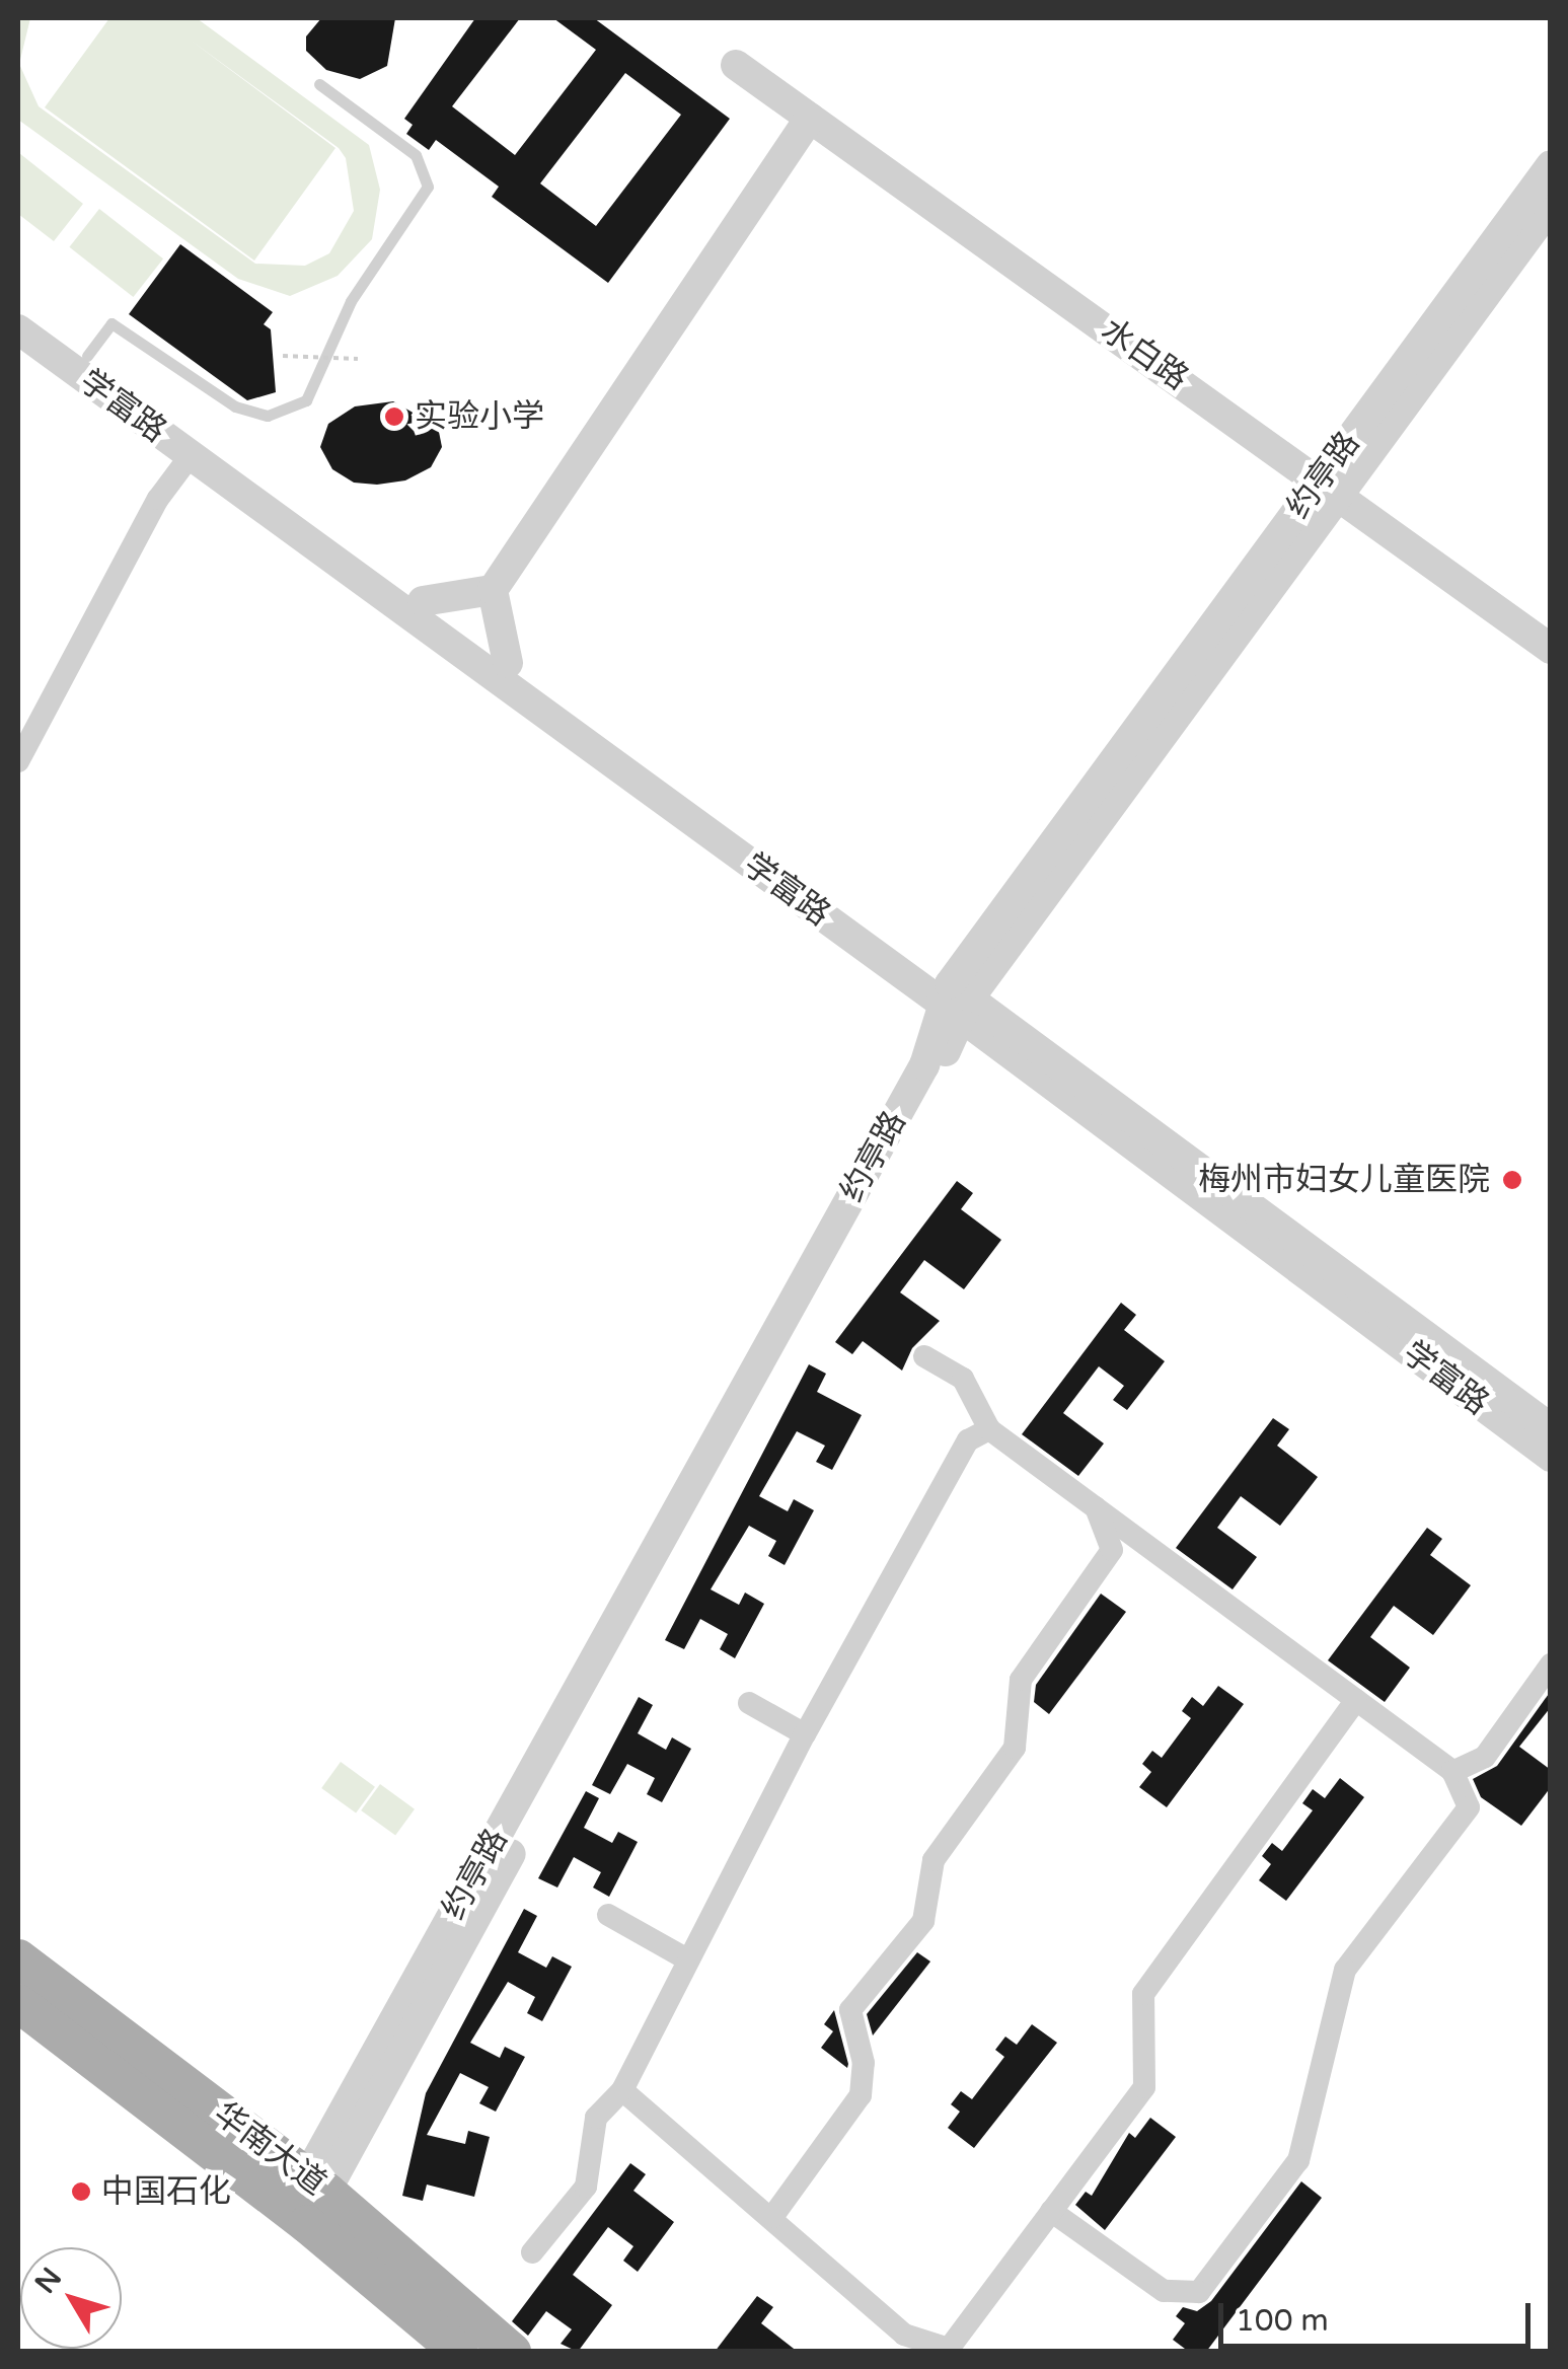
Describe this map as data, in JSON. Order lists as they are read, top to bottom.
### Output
{
  "streets": {
    "main road": ["华南大道"],
    "street": ["水白路", "学富路", "约亭路"]
  },
  "crossings": [
    ["水白路", "约亭路"],
    ["学富路", "约亭路"],
    ["约亭路", "华南大道"]
  ],
  "places": ["实验小学", "梅州市妇女儿童医院", "中国石化"],
  "scale_bar": "100 m",
  "north": "top left"
}
